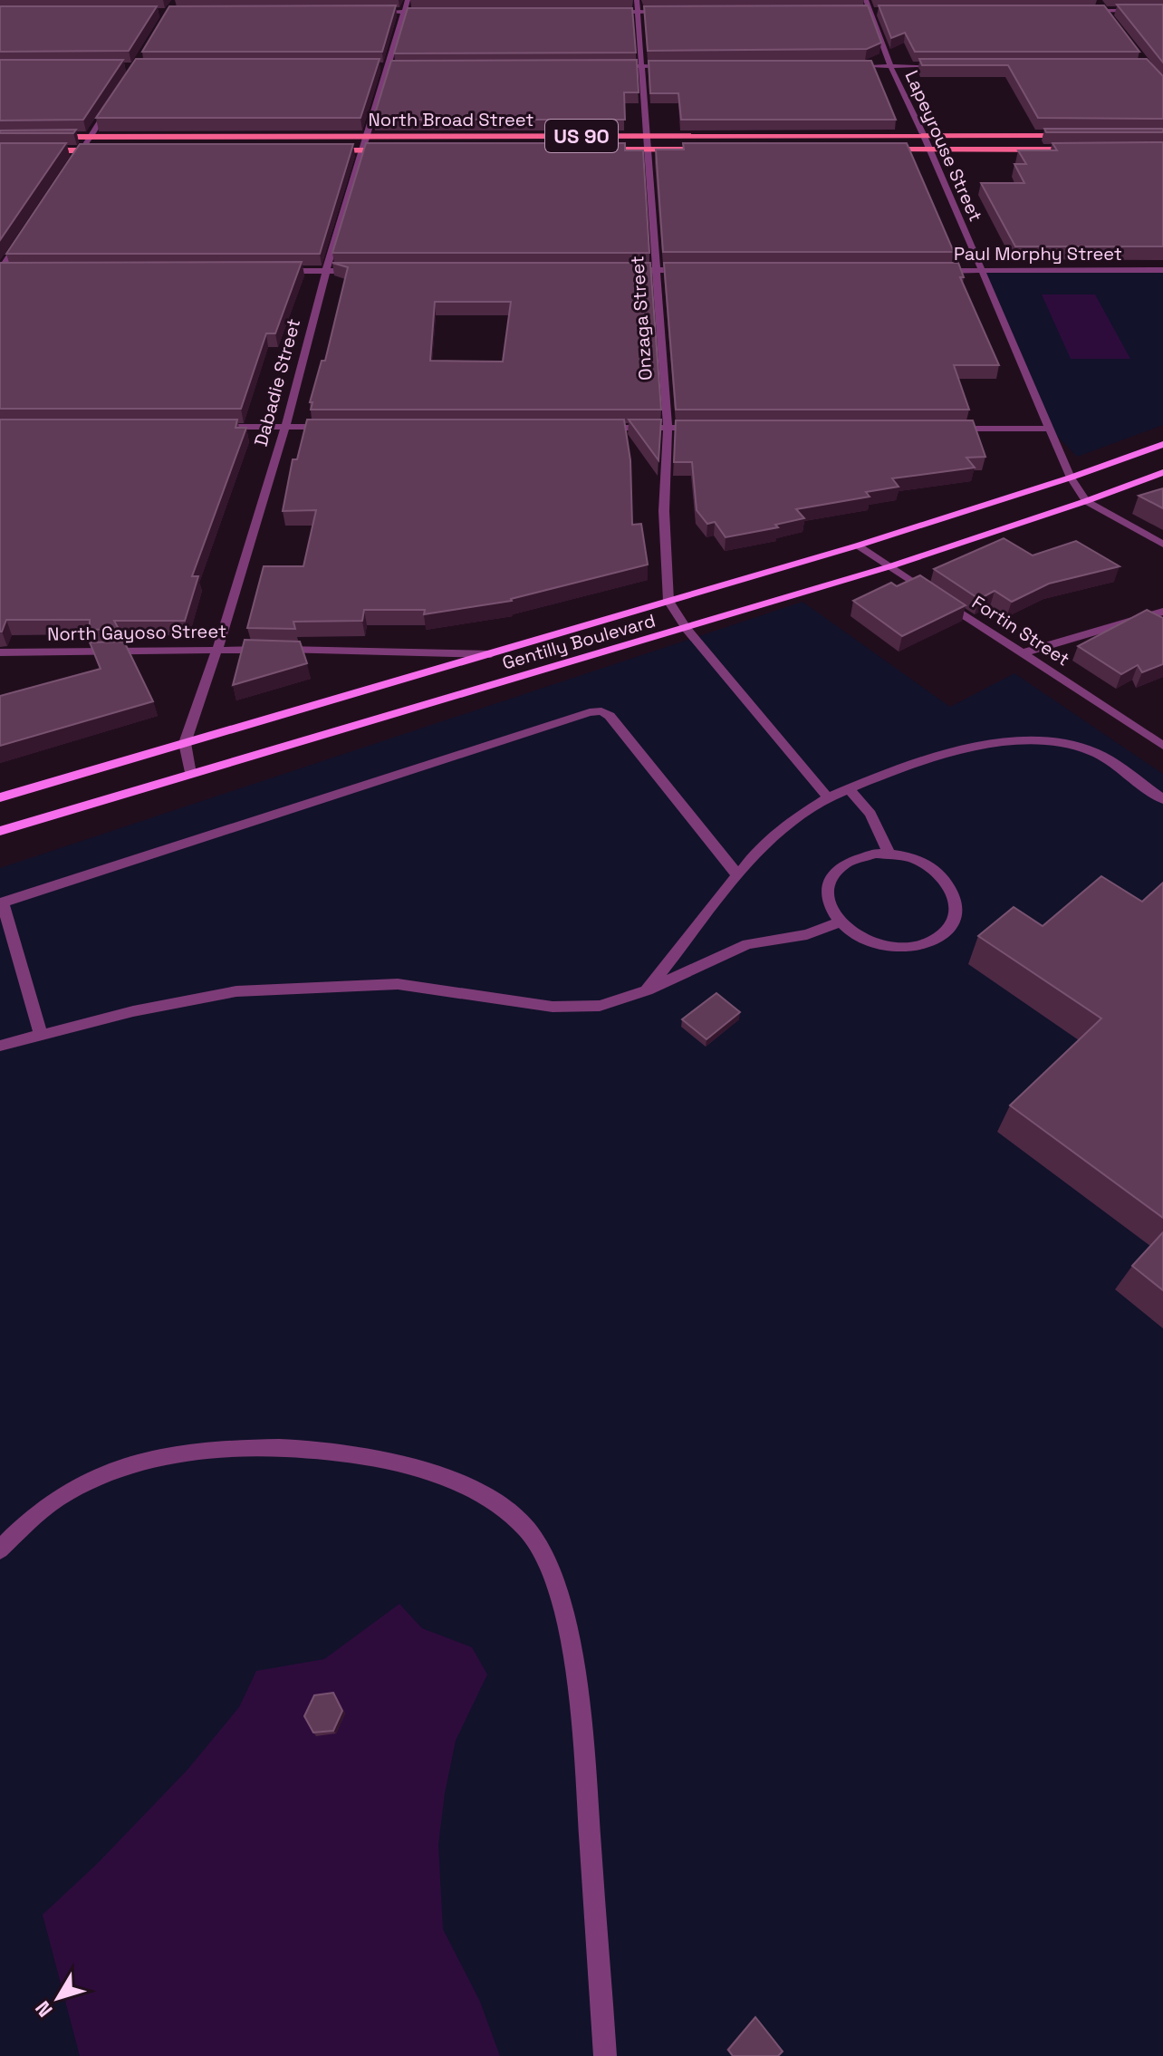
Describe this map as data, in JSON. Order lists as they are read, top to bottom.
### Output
{
  "streets": {
    "main road": ["North Broad Street", "US 90", "Gentilly Boulevard"],
    "street": [
      "Lapeyrouse Street",
      "Paul Morphy Street",
      "Onzaga Street",
      "Dabadie Street",
      "Fortin Street",
      "North Gayoso Street"
    ]
  },
  "crossings": [
    ["North Broad Street", "Lapeyrouse Street"],
    ["North Broad Street", "Onzaga Street"],
    ["North Broad Street", "Dabadie Street"],
    ["US 90", "Onzaga Street"],
    ["Lapeyrouse Street", "Paul Morphy Street"],
    ["Lapeyrouse Street", "Gentilly Boulevard"],
    ["Onzaga Street", "Gentilly Boulevard"],
    ["Dabadie Street", "North Gayoso Street"],
    ["Dabadie Street", "Gentilly Boulevard"],
    ["Fortin Street", "Gentilly Boulevard"],
    ["North Gayoso Street", "Gentilly Boulevard"]
  ],
  "north": "bottom left"
}
